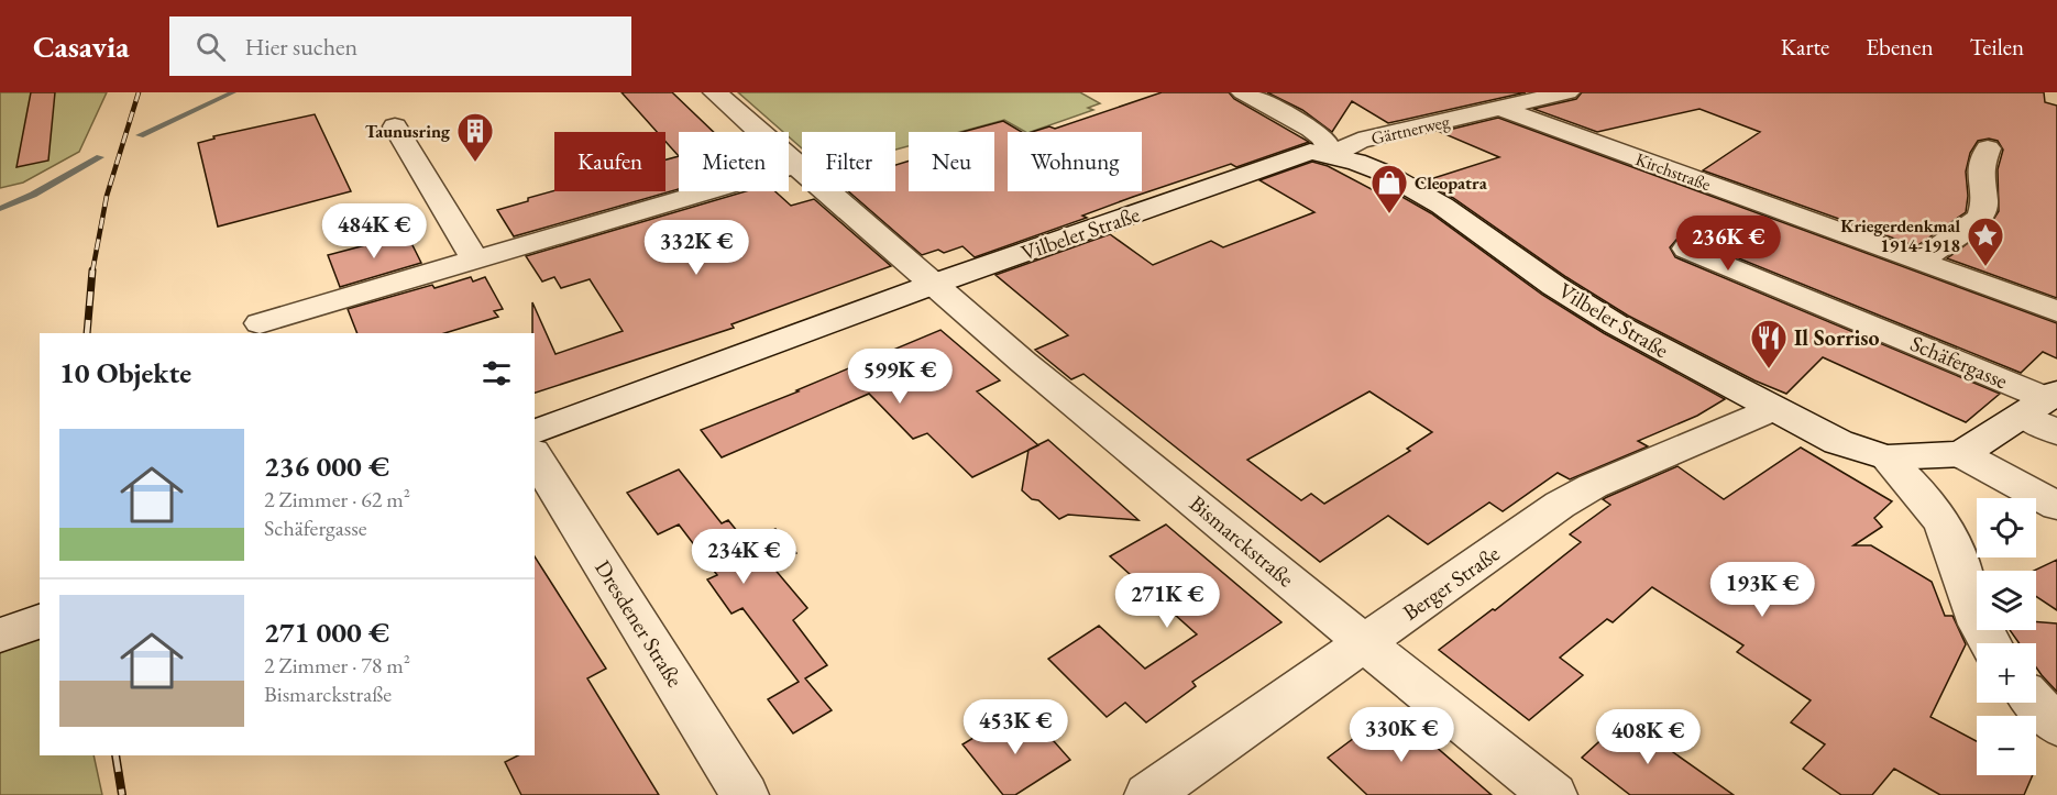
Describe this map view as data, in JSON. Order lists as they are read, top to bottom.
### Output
{
  "streets": {
    "street": [
      "Gärtnerweg",
      "Kirchstraße",
      "Vilbeler Straße",
      "Schäfergasse",
      "Bismarckstraße",
      "Berger Straße",
      "Dresdener Straße"
    ]
  },
  "crossings": [
    ["Gärtnerweg", "Kirchstraße"],
    ["Gärtnerweg", "Vilbeler Straße"],
    ["Vilbeler Straße", "Bismarckstraße"],
    ["Vilbeler Straße", "Berger Straße"],
    ["Bismarckstraße", "Berger Straße"]
  ],
  "places": {
    "building": ["Taunusring"],
    "shop": ["Cleopatra"],
    "place": ["Kriegerdenkmal 1914-1918"],
    "restaurant": ["Il Sorriso"]
  },
  "page": {
    "header": "Casavia",
    "search": "Hier suchen",
    "nav": ["Karte", "Ebenen", "Teilen"],
    "chip": [
      "Kaufen",
      "Mieten",
      "Filter",
      "Neu",
      "Wohnung"
    ],
    "price": [
      "484K €",
      "236K €",
      "332K €",
      "599K €",
      "234K €",
      "193K €",
      "271K €",
      "453K €",
      "330K €",
      "408K €"
    ],
    "heading": "10 Objekte",
    "list": [
      {
        "name": "236 000 €",
        "note": "2 Zimmer · 62 m² · Schäfergasse"
      },
      {
        "name": "271 000 €",
        "note": "2 Zimmer · 78 m² · Bismarckstraße"
      }
    ],
    "map_buttons": ["+", "−"]
  }
}
